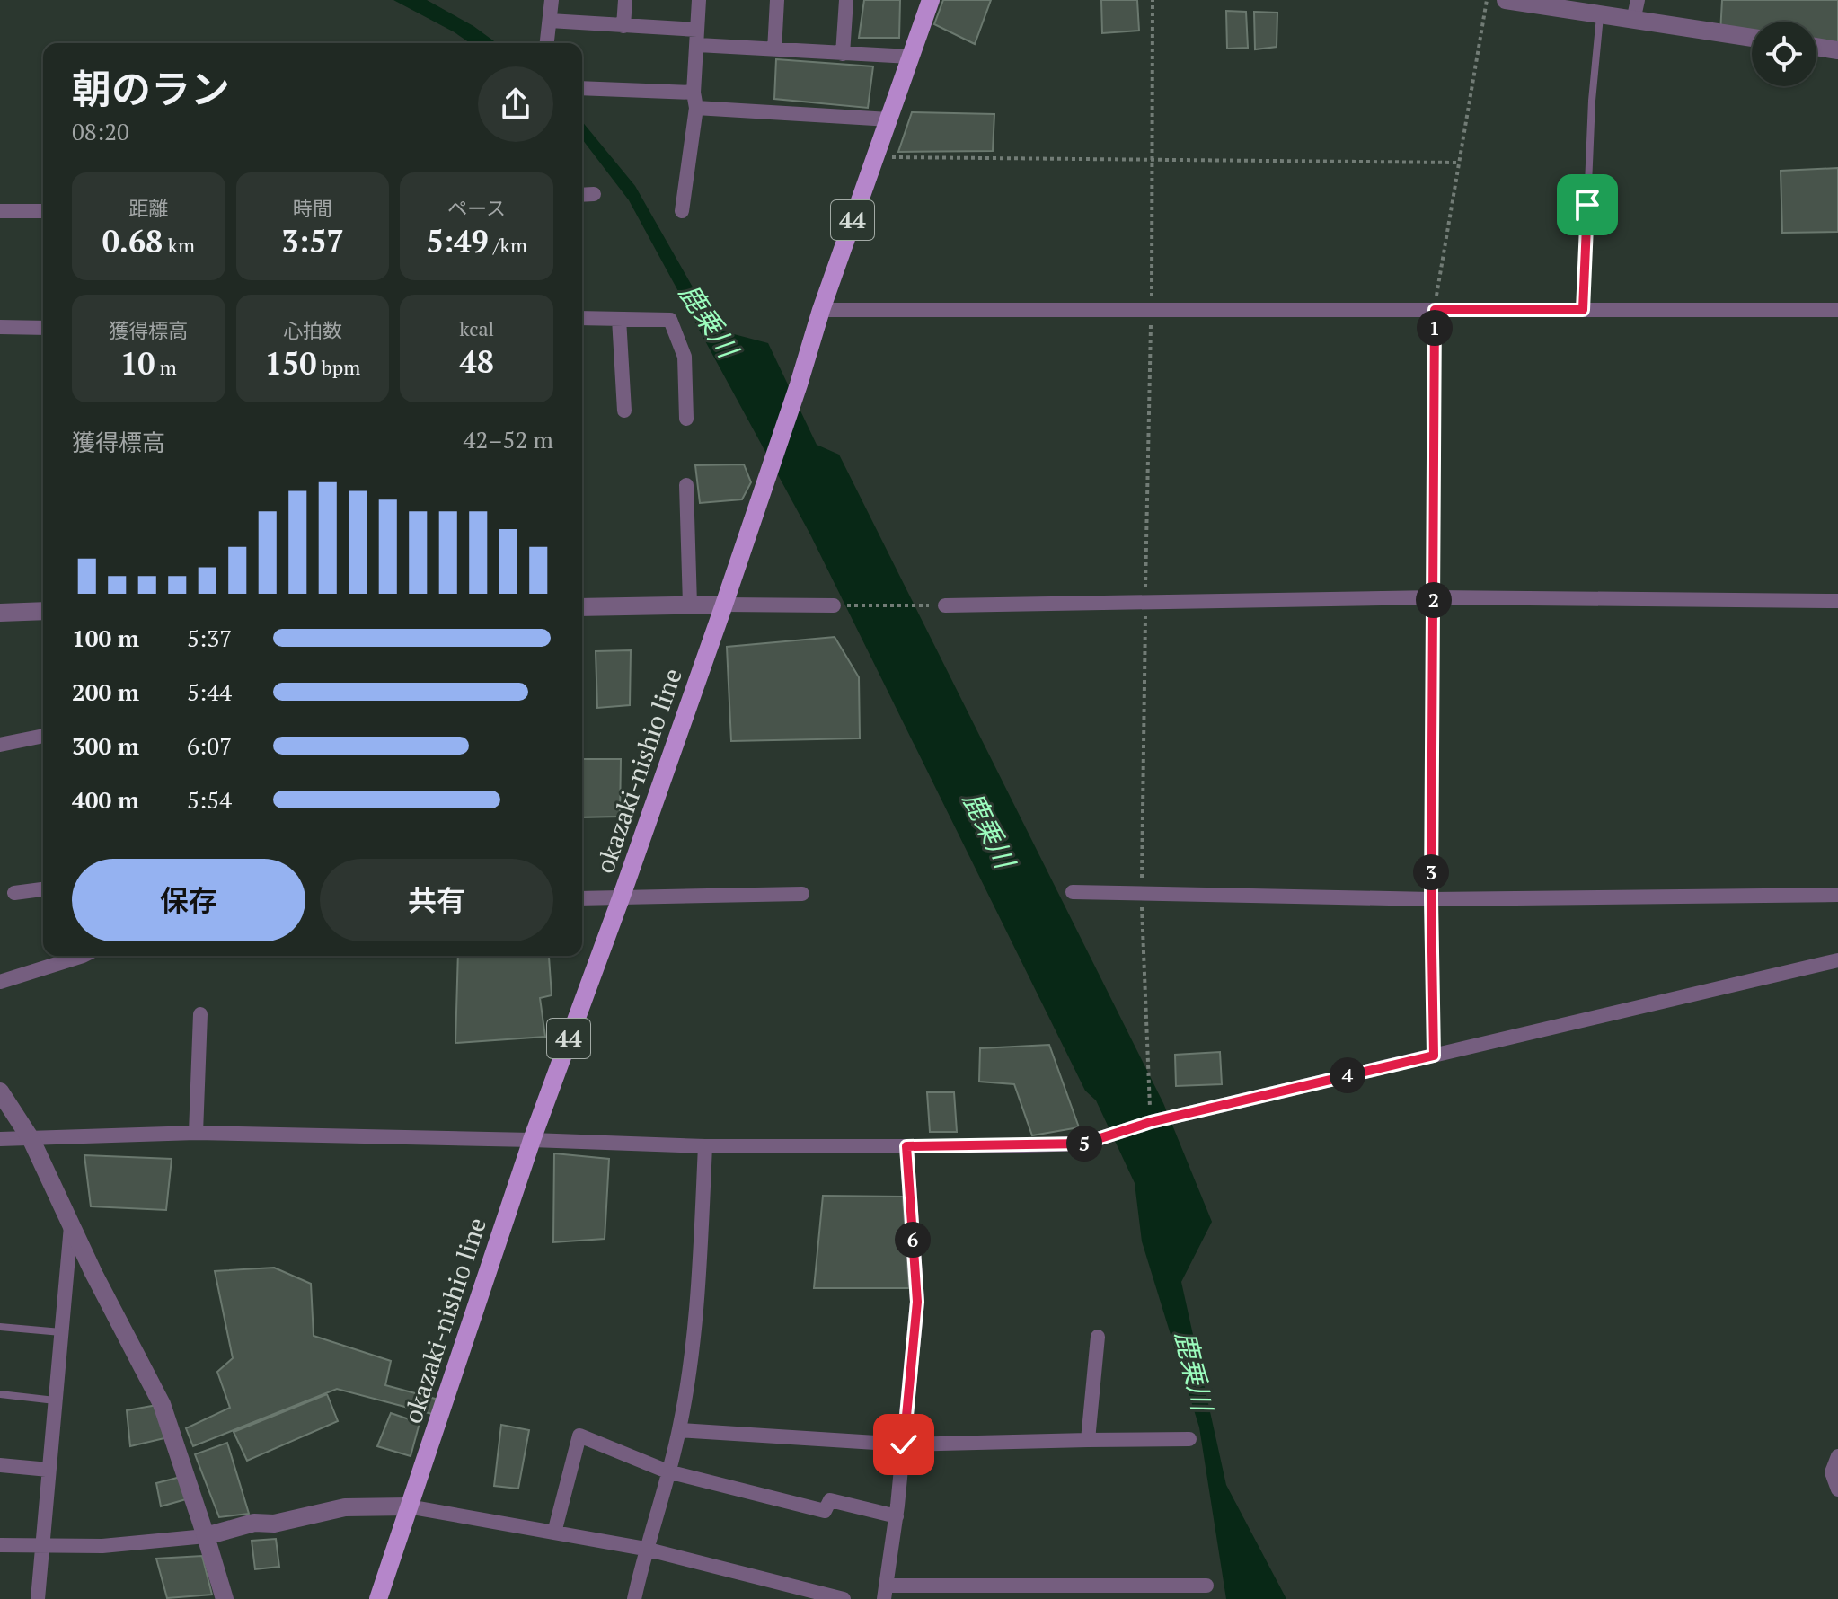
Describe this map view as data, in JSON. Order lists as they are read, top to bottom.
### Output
{
  "streets": {
    "main road": ["44", "okazaki-nishio line"]
  },
  "water": ["鹿乗川"],
  "page": {
    "heading": ["朝のラン", "08:20"],
    "stats": [
      ["距離", "0.68 km"],
      ["時間", "3:57"],
      ["ペース", "5:49 /km"],
      ["獲得標高", "10 m"],
      ["心拍数", "150 bpm"],
      ["kcal", "48"]
    ],
    "pins": [
      "1",
      "2",
      "3",
      "4",
      "5",
      "6"
    ],
    "chart": ["獲得標高", "42–52 m"],
    "list": [
      {
        "name": "100 m",
        "note": "5:37"
      },
      {
        "name": "200 m",
        "note": "5:44"
      },
      {
        "name": "300 m",
        "note": "6:07"
      },
      {
        "name": "400 m",
        "note": "5:54"
      }
    ],
    "buttons": ["保存", "共有"]
  }
}
